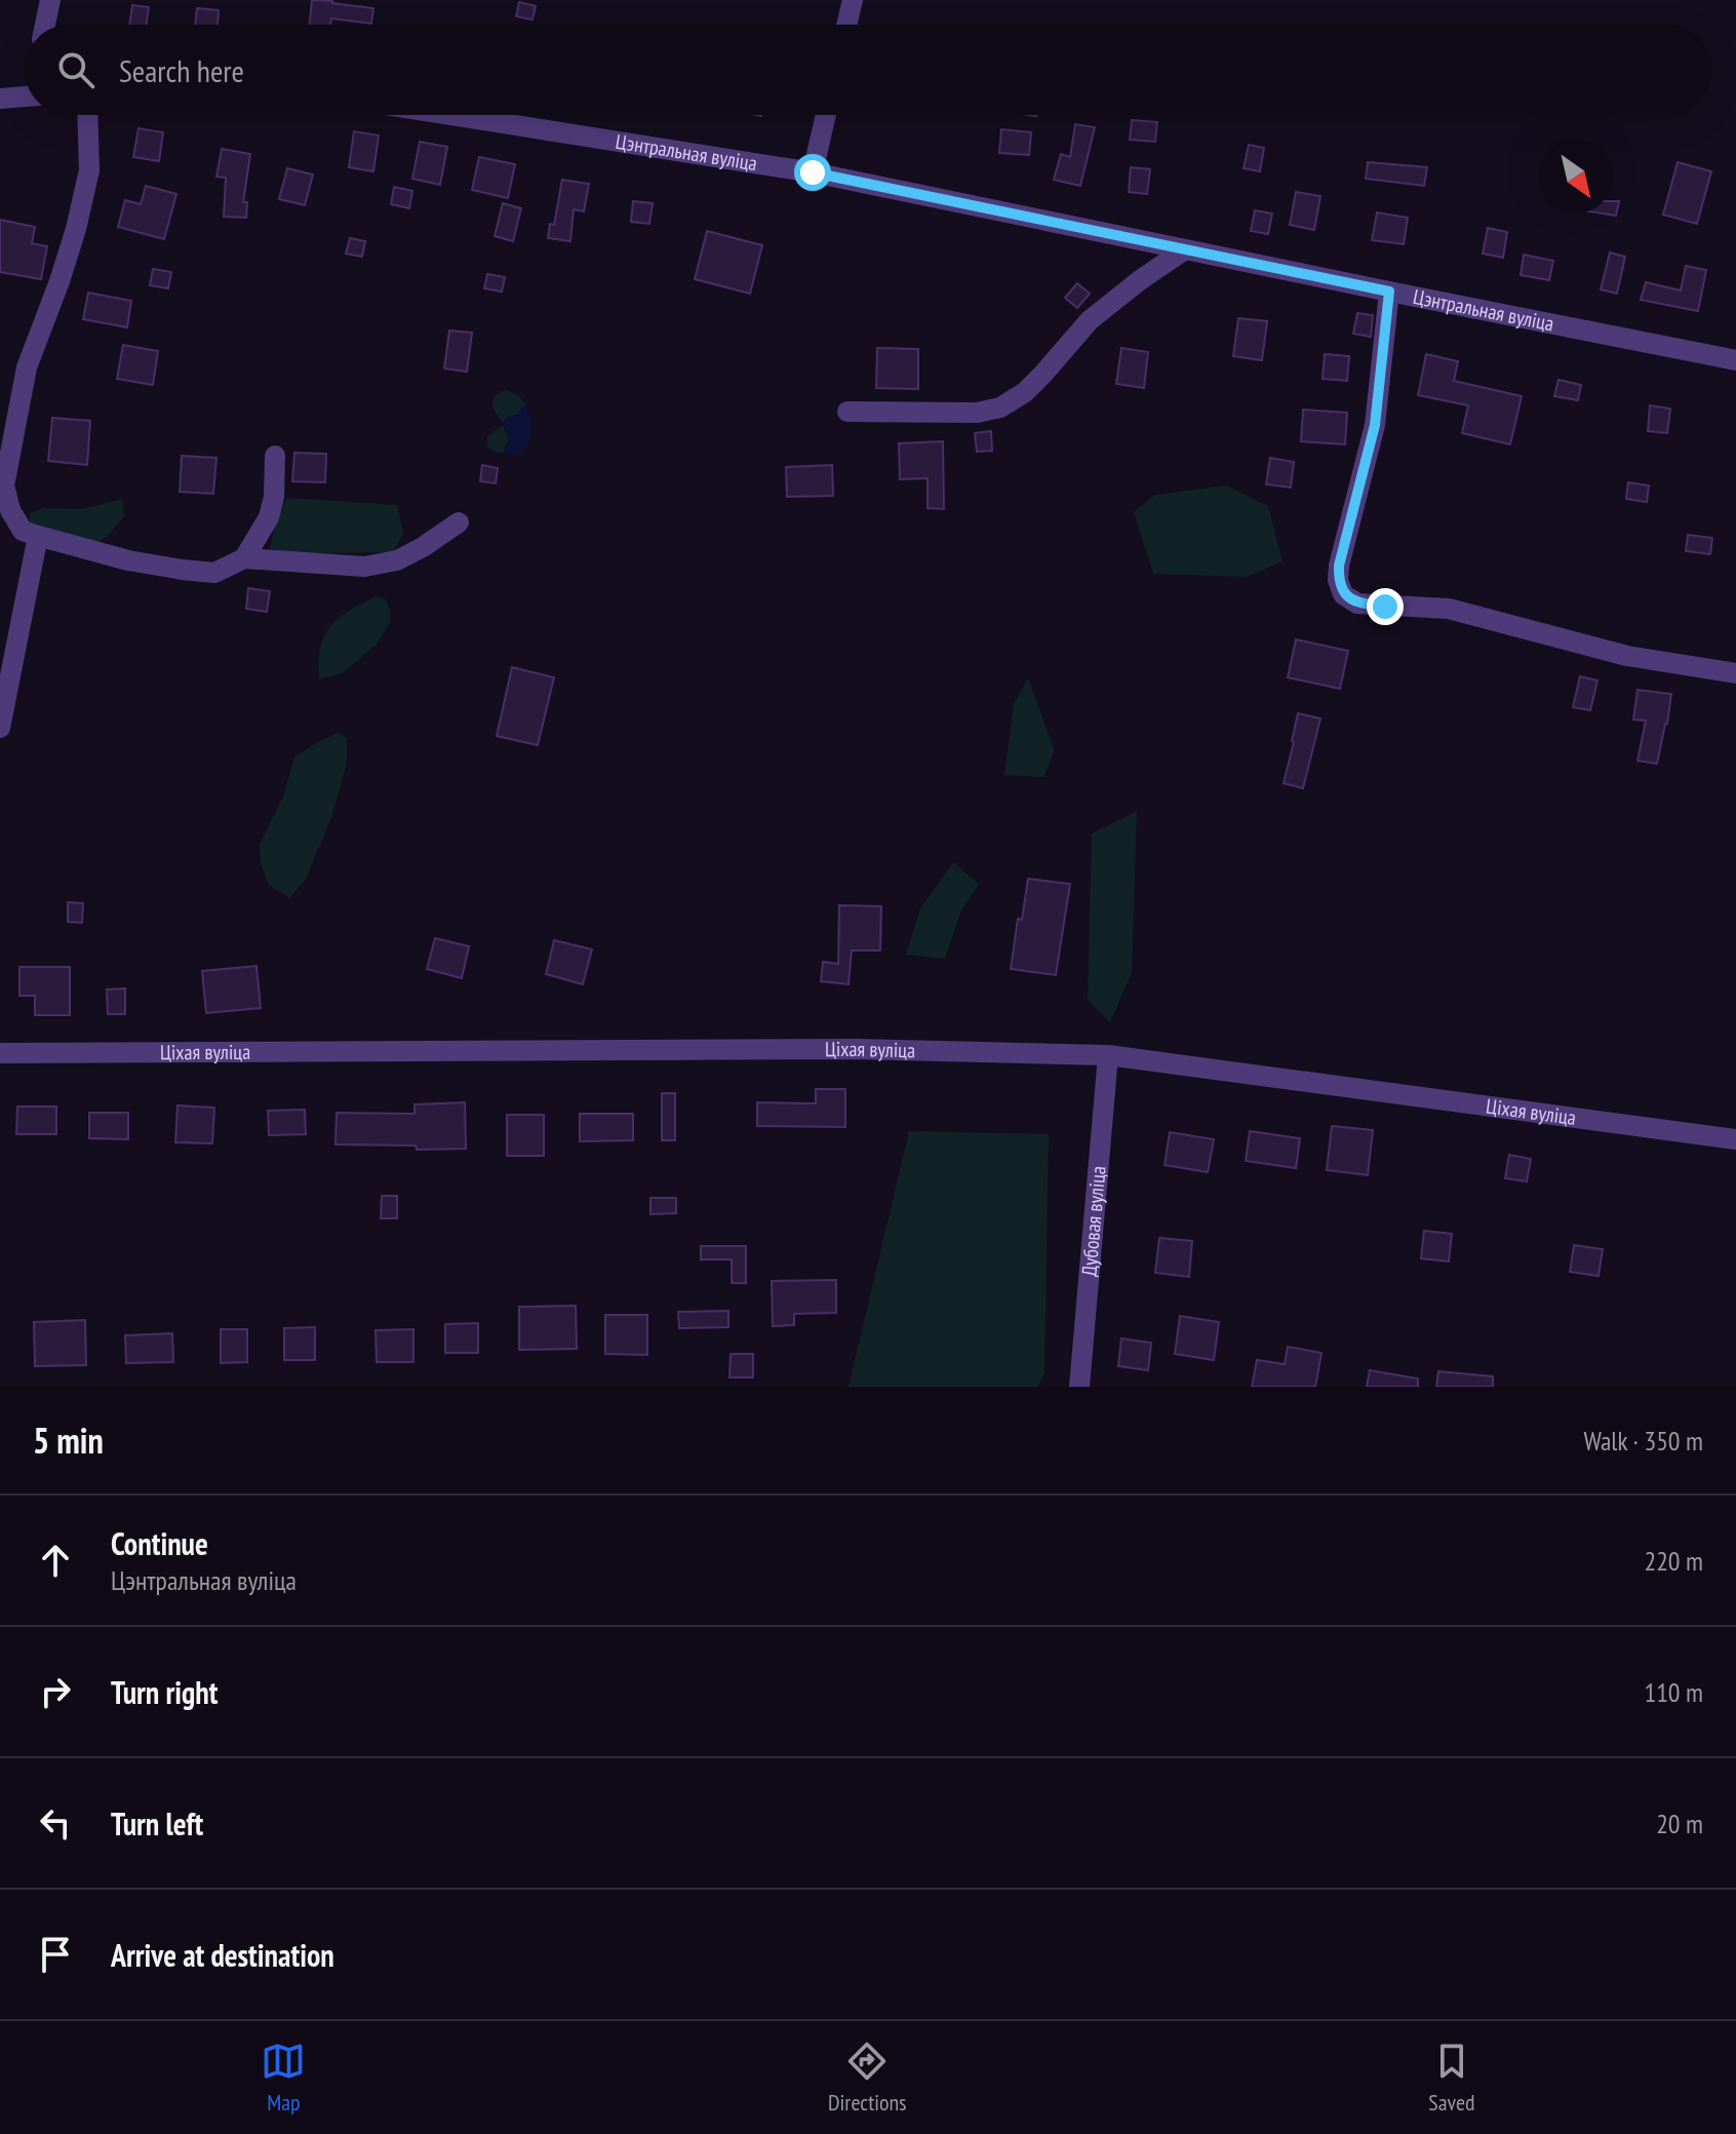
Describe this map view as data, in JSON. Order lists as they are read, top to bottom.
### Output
{
  "streets": {
    "street": ["Цэнтральная вуліца", "Ціхая вуліца", "Дубовая вуліца"]
  },
  "crossings": [
    ["Ціхая вуліца", "Дубовая вуліца"]
  ],
  "north": "bottom right",
  "page": {
    "search": "Search here",
    "heading": ["5 min", "Walk · 350 m"],
    "list": [
      ["Continue", "Цэнтральная вуліца", "220 m"],
      ["Turn right", "110 m"],
      ["Turn left", "20 m"],
      "Arrive at destination"
    ],
    "nav": ["Map", "Directions", "Saved"]
  }
}
